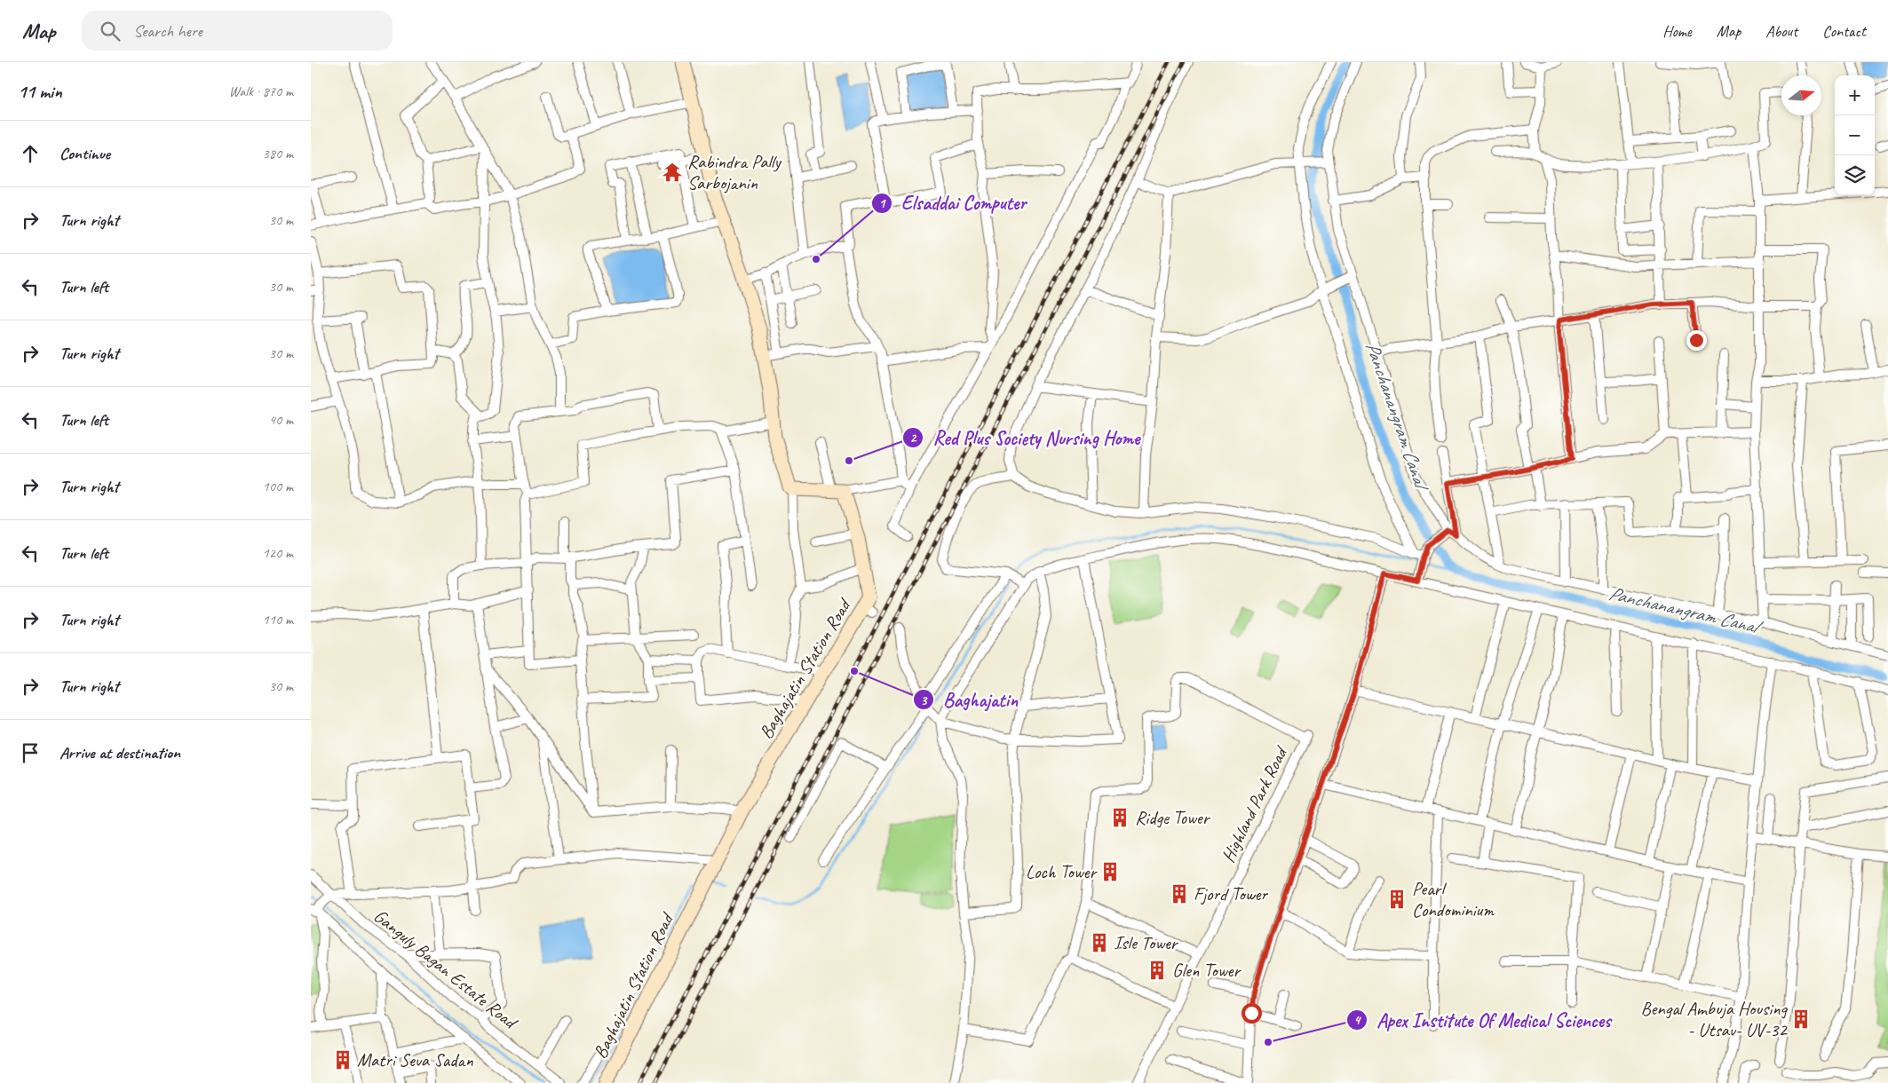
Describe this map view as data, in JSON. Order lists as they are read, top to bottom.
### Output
{
  "streets": {
    "street": ["Baghajatin Station Road", "Highland Park Road", "Ganguly Bagan Estate Road"]
  },
  "water": ["Panchanangram Canal"],
  "places": {
    "temple": ["Rabindra Pally Sarbojanin"],
    "other": [
      "Elsaddai Computer",
      "Red Plus Society Nursing Home",
      "Baghajatin",
      "Apex Institute Of Medical Sciences"
    ],
    "building": [
      "Ridge Tower",
      "Loch Tower",
      "Fjord Tower",
      "Pearl Condominium",
      "Isle Tower",
      "Glen Tower",
      "Bengal Ambuja Housing - Utsav- UV-32",
      "Matri Seva Sadan"
    ]
  },
  "north": "right",
  "page": {
    "header": "Map",
    "search": "Search here",
    "nav": [
      "Home",
      "Map",
      "About",
      "Contact"
    ],
    "heading": ["11 min", "Walk · 870 m"],
    "map_buttons": ["+", "−"],
    "list": [
      ["Continue", "380 m"],
      ["Turn right", "30 m"],
      ["Turn left", "30 m"],
      ["Turn right", "30 m"],
      ["Turn left", "40 m"],
      ["Turn right", "100 m"],
      ["Turn left", "120 m"],
      ["Turn right", "110 m"],
      ["Turn right", "30 m"],
      "Arrive at destination"
    ]
  }
}
